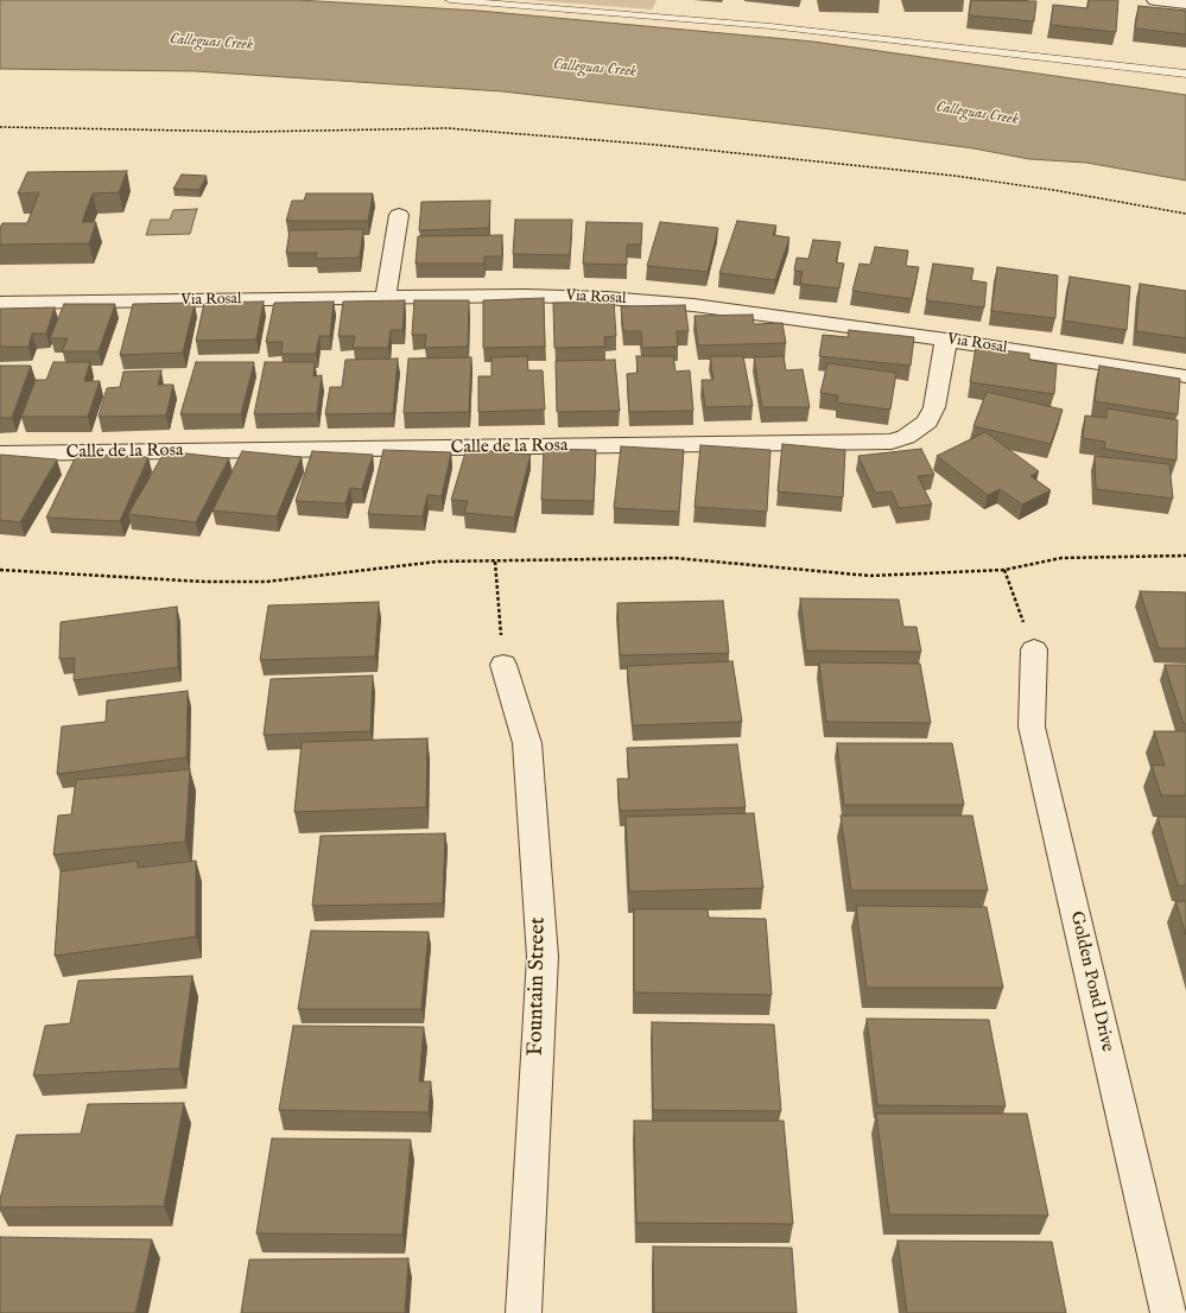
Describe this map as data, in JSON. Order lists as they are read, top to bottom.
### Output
{
  "streets": {
    "street": [
      "Via Rosal",
      "Calle de la Rosa",
      "Golden Pond Drive",
      "Fountain Street"
    ]
  },
  "crossings": [
    ["Via Rosal", "Calle de la Rosa"]
  ],
  "water": ["Calleguas Creek"]
}
